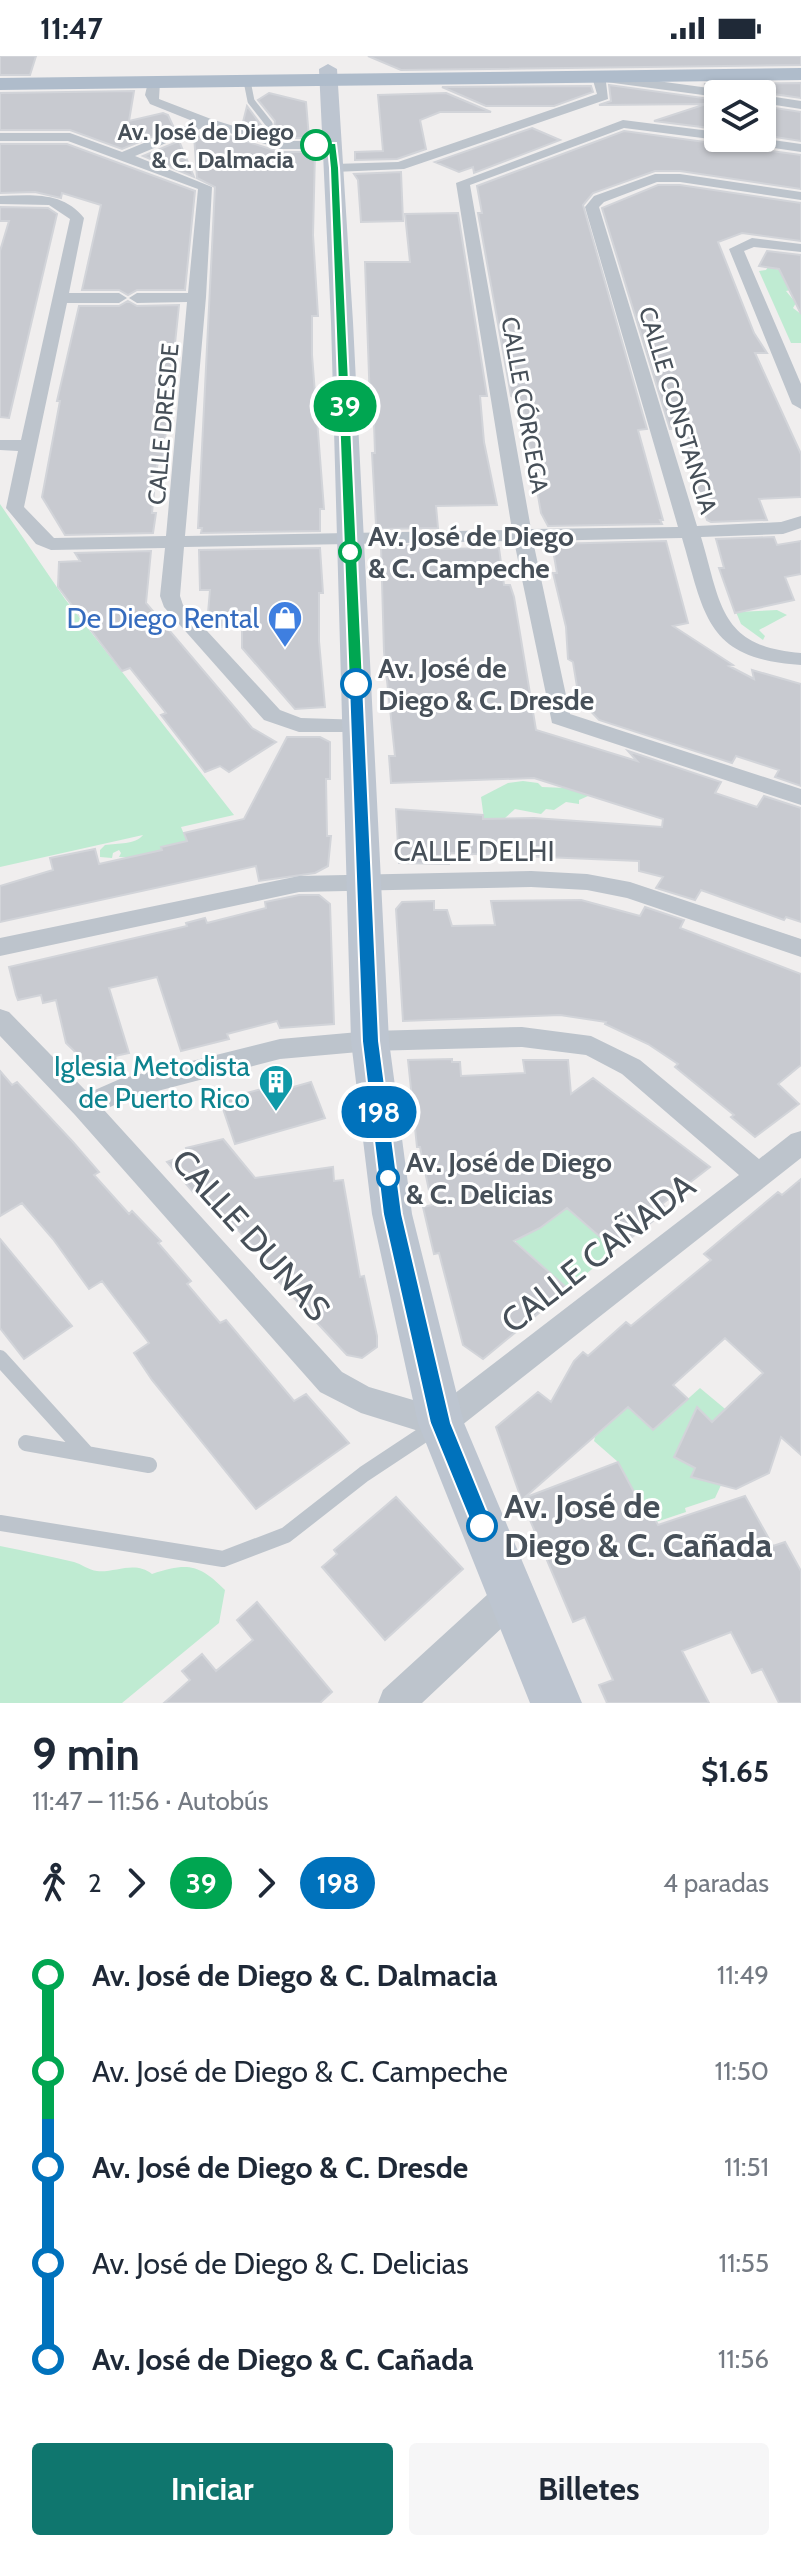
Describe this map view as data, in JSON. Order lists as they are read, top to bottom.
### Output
{
  "streets": {
    "street": [
      "CALLE CÓRCEGA",
      "CALLE CONSTANCIA",
      "CALLE DRESDE",
      "CALLE DELHI",
      "CALLE DUNAS",
      "CALLE CAÑADA"
    ]
  },
  "crossings": [
    ["CALLE DUNAS", "CALLE CAÑADA"]
  ],
  "places": {
    "other": [
      "Av. José de Diego & C. Dalmacia",
      "Av. José de Diego & C. Campeche",
      "Av. José de Diego & C. Dresde",
      "Av. José de Diego & C. Delicias",
      "Av. José de Diego & C. Cañada"
    ],
    "shop": ["De Diego Rental"],
    "building": ["Iglesia Metodista de Puerto Rico"]
  },
  "lines": ["bus line 39", "bus line 198"],
  "page": {
    "status": "11:47",
    "on_map": ["39", "198"],
    "heading": ["9 min", "11:47 – 11:56 · Autobús", "$1.65"],
    "legs": [
      "2",
      "39",
      "198",
      "4 paradas"
    ],
    "list": [
      {
        "name": "Av. José de Diego & C. Dalmacia",
        "value": "11:49"
      },
      {
        "name": "Av. José de Diego & C. Campeche",
        "value": "11:50"
      },
      {
        "name": "Av. José de Diego & C. Dresde",
        "value": "11:51"
      },
      {
        "name": "Av. José de Diego & C. Delicias",
        "value": "11:55"
      },
      {
        "name": "Av. José de Diego & C. Cañada",
        "value": "11:56"
      }
    ],
    "buttons": ["Iniciar", "Billetes"]
  }
}
